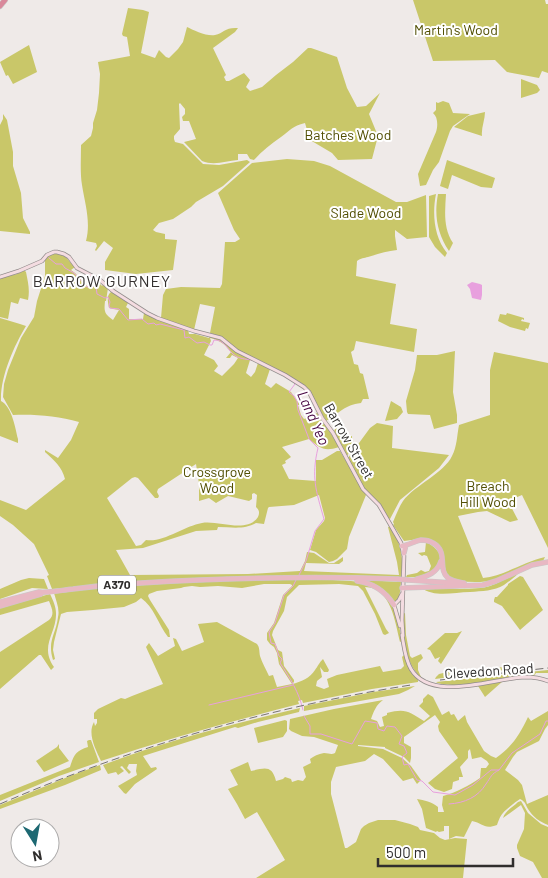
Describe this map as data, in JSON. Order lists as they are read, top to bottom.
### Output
{
  "streets": {
    "main road": ["Barrow Street", "A370", "Clevedon Road"]
  },
  "districts": ["BARROW GURNEY"],
  "water": ["Land Yeo"],
  "parks": [
    "Martin's Wood",
    "Batches Wood",
    "Slade Wood",
    "Crossgrove Wood",
    "Breach Hill Wood"
  ],
  "scale_bar": "500 m",
  "north": "bottom"
}
